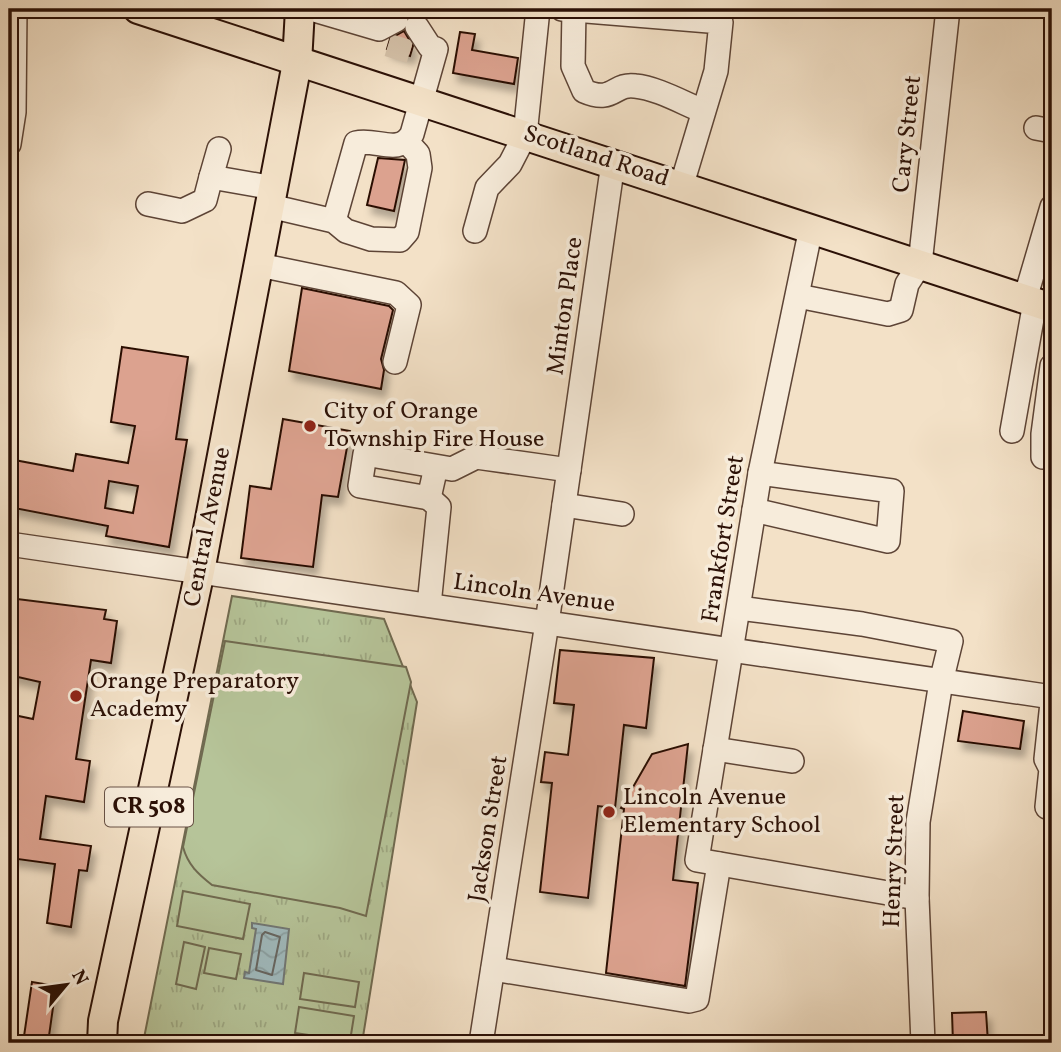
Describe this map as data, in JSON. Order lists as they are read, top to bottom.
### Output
{
  "streets": {
    "main road": ["Scotland Road", "Central Avenue", "CR 508"],
    "street": [
      "Cary Street",
      "Minton Place",
      "Frankfort Street",
      "Lincoln Avenue",
      "Jackson Street",
      "Henry Street"
    ]
  },
  "crossings": [
    ["Cary Street", "Scotland Road"],
    ["Cary Street", "Frankfort Street"],
    ["Scotland Road", "Minton Place"],
    ["Scotland Road", "Central Avenue"],
    ["Scotland Road", "Frankfort Street"],
    ["Minton Place", "Lincoln Avenue"],
    ["Minton Place", "Jackson Street"],
    ["Central Avenue", "Lincoln Avenue"],
    ["Frankfort Street", "Lincoln Avenue"],
    ["Frankfort Street", "Jackson Street"],
    ["Frankfort Street", "Henry Street"],
    ["Lincoln Avenue", "Jackson Street"],
    ["Lincoln Avenue", "Henry Street"]
  ],
  "places": ["City of Orange Township Fire House", "Orange Preparatory Academy", "Lincoln Avenue Elementary School"],
  "north": "top right"
}
